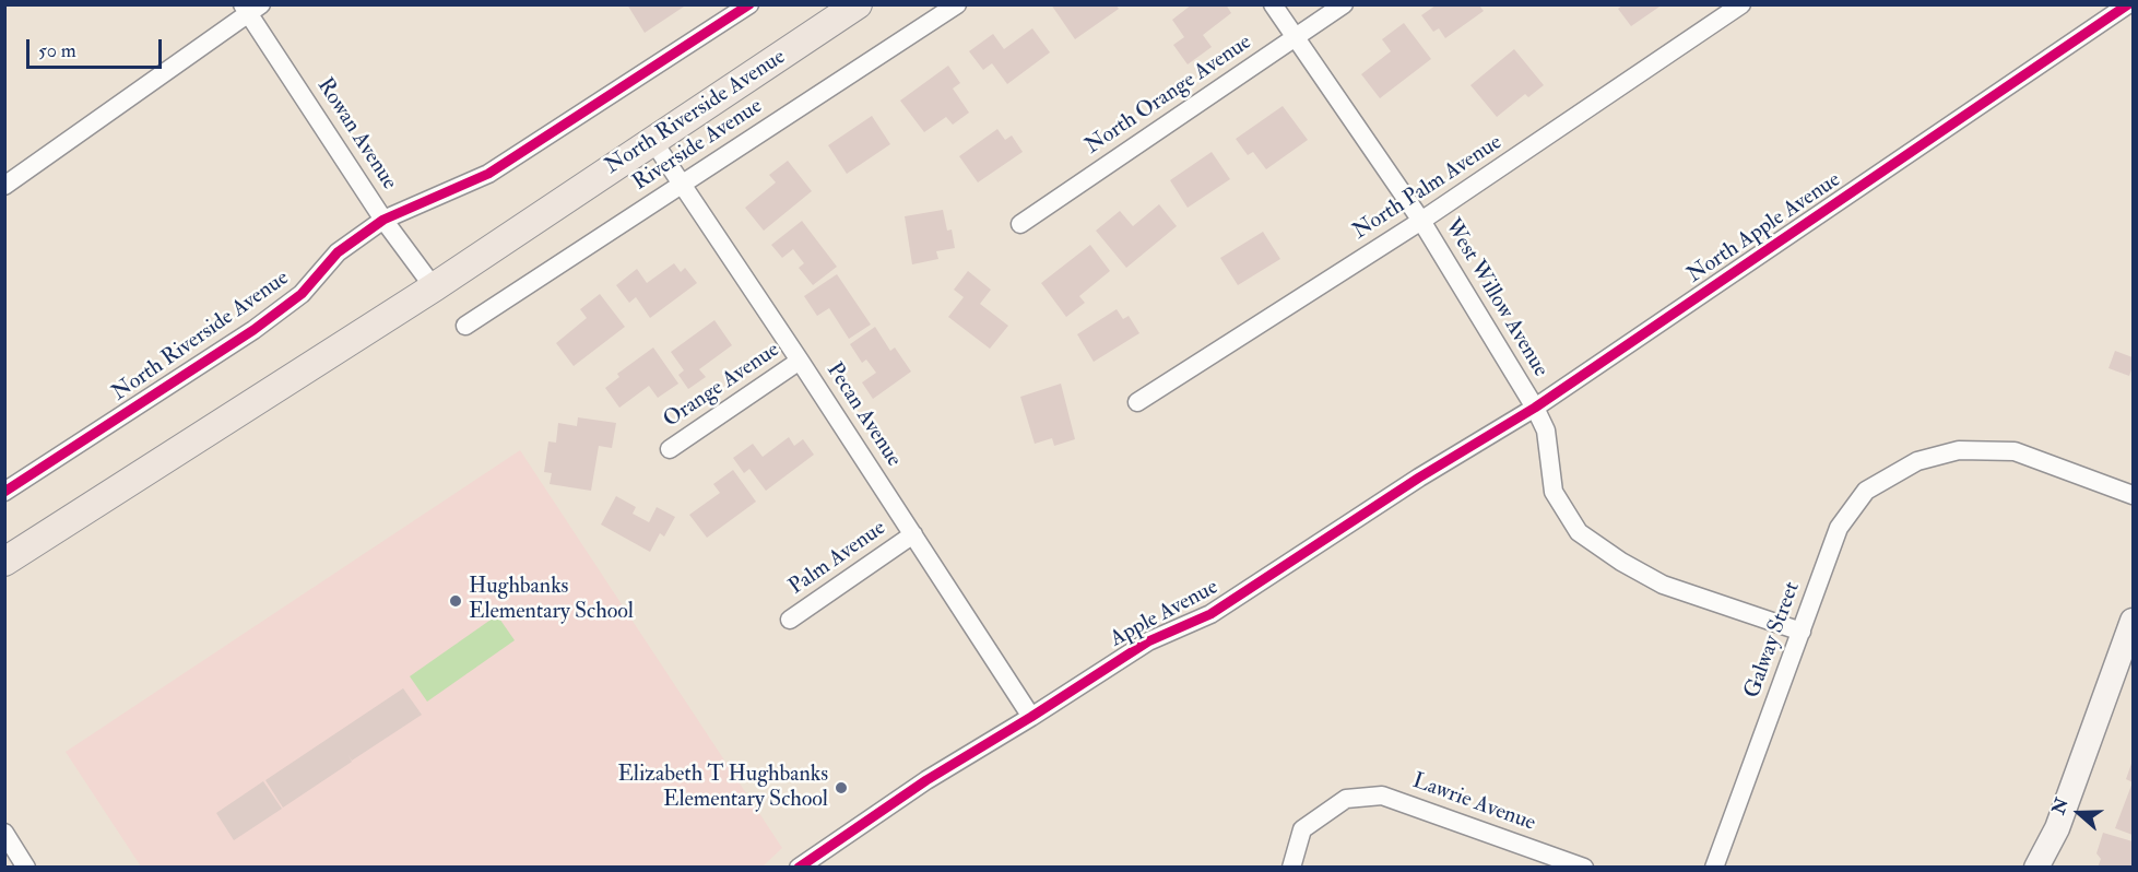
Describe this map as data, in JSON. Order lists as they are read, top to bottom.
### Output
{
  "streets": {
    "main road": ["North Riverside Avenue"],
    "street": [
      "North Orange Avenue",
      "Rowan Avenue",
      "Riverside Avenue",
      "North Palm Avenue",
      "North Apple Avenue",
      "West Willow Avenue",
      "Orange Avenue",
      "Pecan Avenue",
      "Palm Avenue",
      "Apple Avenue",
      "Galway Street",
      "Lawrie Avenue"
    ]
  },
  "crossings": [
    ["North Orange Avenue", "West Willow Avenue"],
    ["North Riverside Avenue", "Rowan Avenue"],
    ["North Riverside Avenue", "Pecan Avenue"],
    ["Riverside Avenue", "Pecan Avenue"],
    ["North Palm Avenue", "West Willow Avenue"],
    ["North Apple Avenue", "West Willow Avenue"],
    ["North Apple Avenue", "Apple Avenue"],
    ["West Willow Avenue", "Galway Street"],
    ["Orange Avenue", "Pecan Avenue"],
    ["Pecan Avenue", "Palm Avenue"],
    ["Pecan Avenue", "Apple Avenue"]
  ],
  "places": ["Hughbanks Elementary School", "Elizabeth T Hughbanks Elementary School"],
  "scale_bar": "50 m",
  "north": "left"
}
